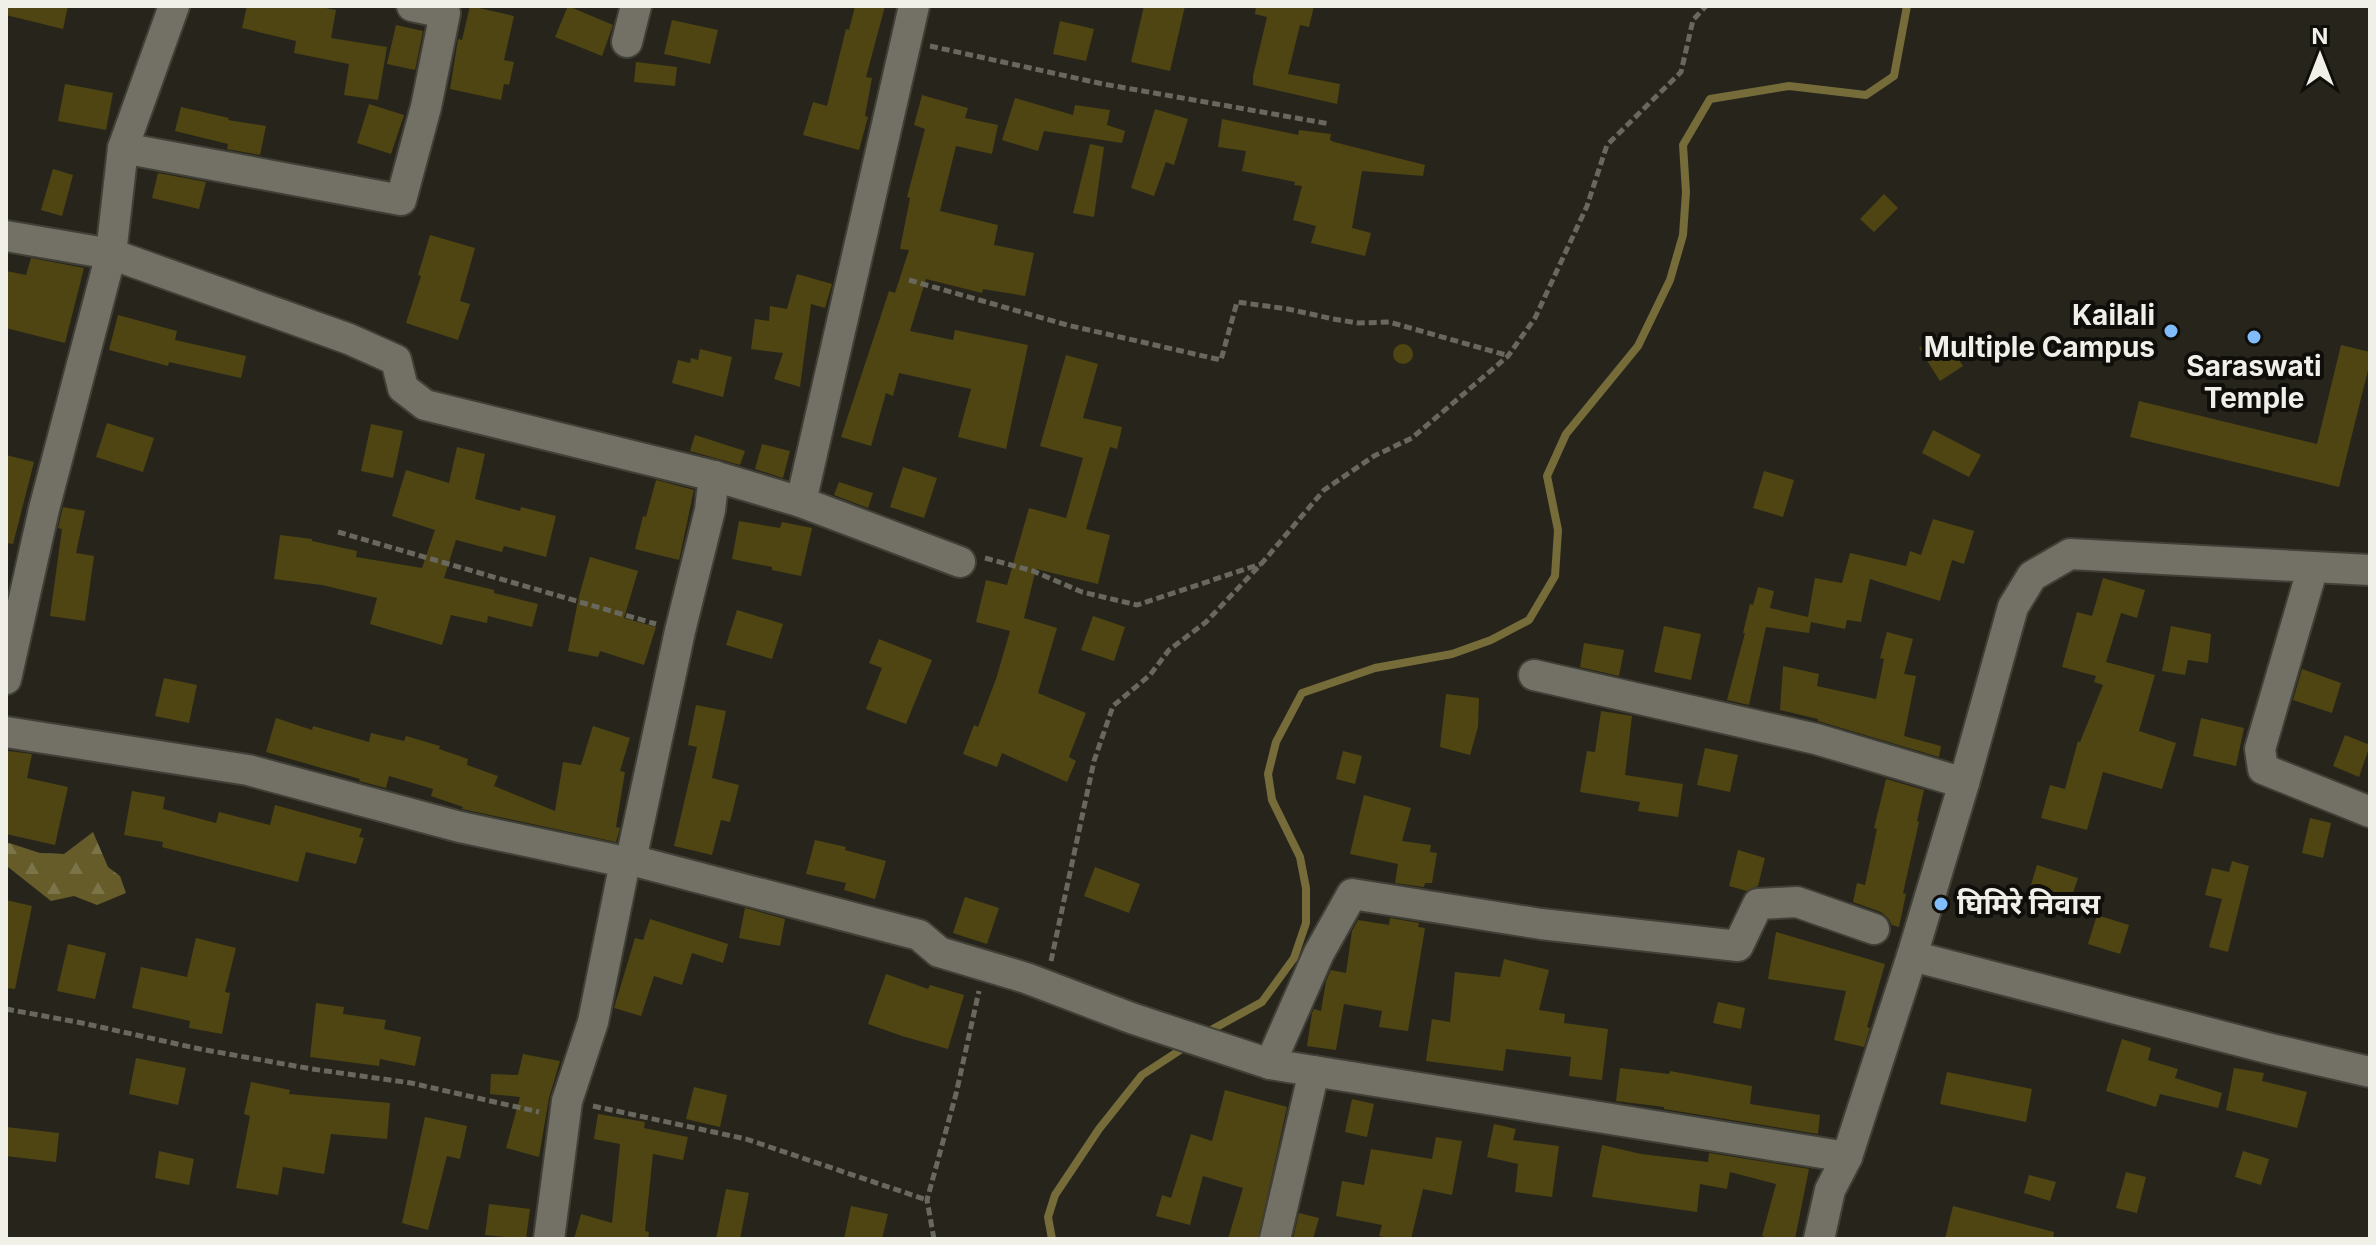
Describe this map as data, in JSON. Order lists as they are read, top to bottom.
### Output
{
  "places": ["Kailali Multiple Campus", "Saraswati Temple", "घिमिरे निवास"],
  "north": "top"
}
